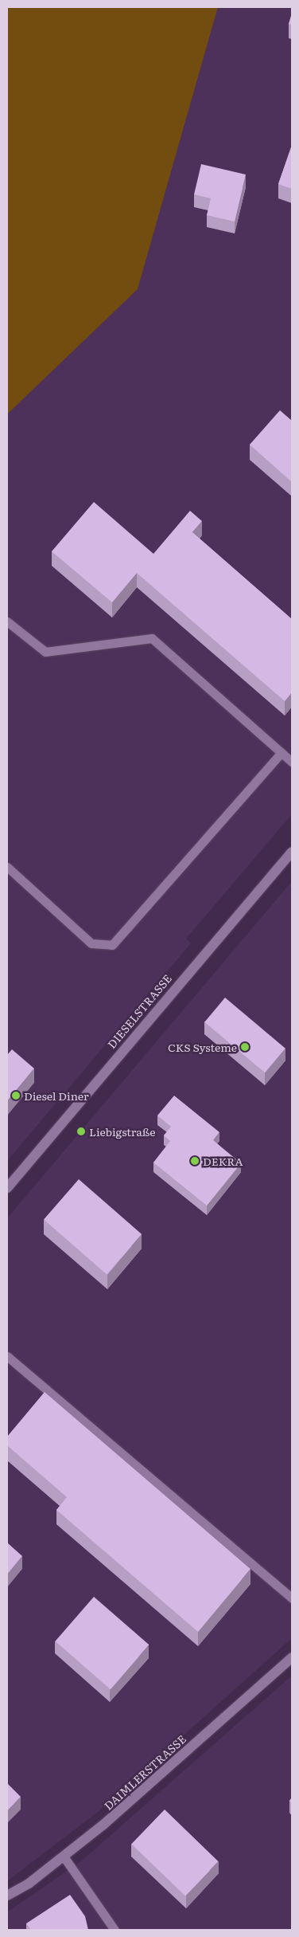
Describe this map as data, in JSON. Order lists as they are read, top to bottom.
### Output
{
  "streets": {
    "street": ["DIESELSTRASSE", "DAIMLERSTRASSE"]
  },
  "places": [
    "CKS Systeme",
    "Diesel Diner",
    "Liebigstraße",
    "DEKRA"
  ]
}
